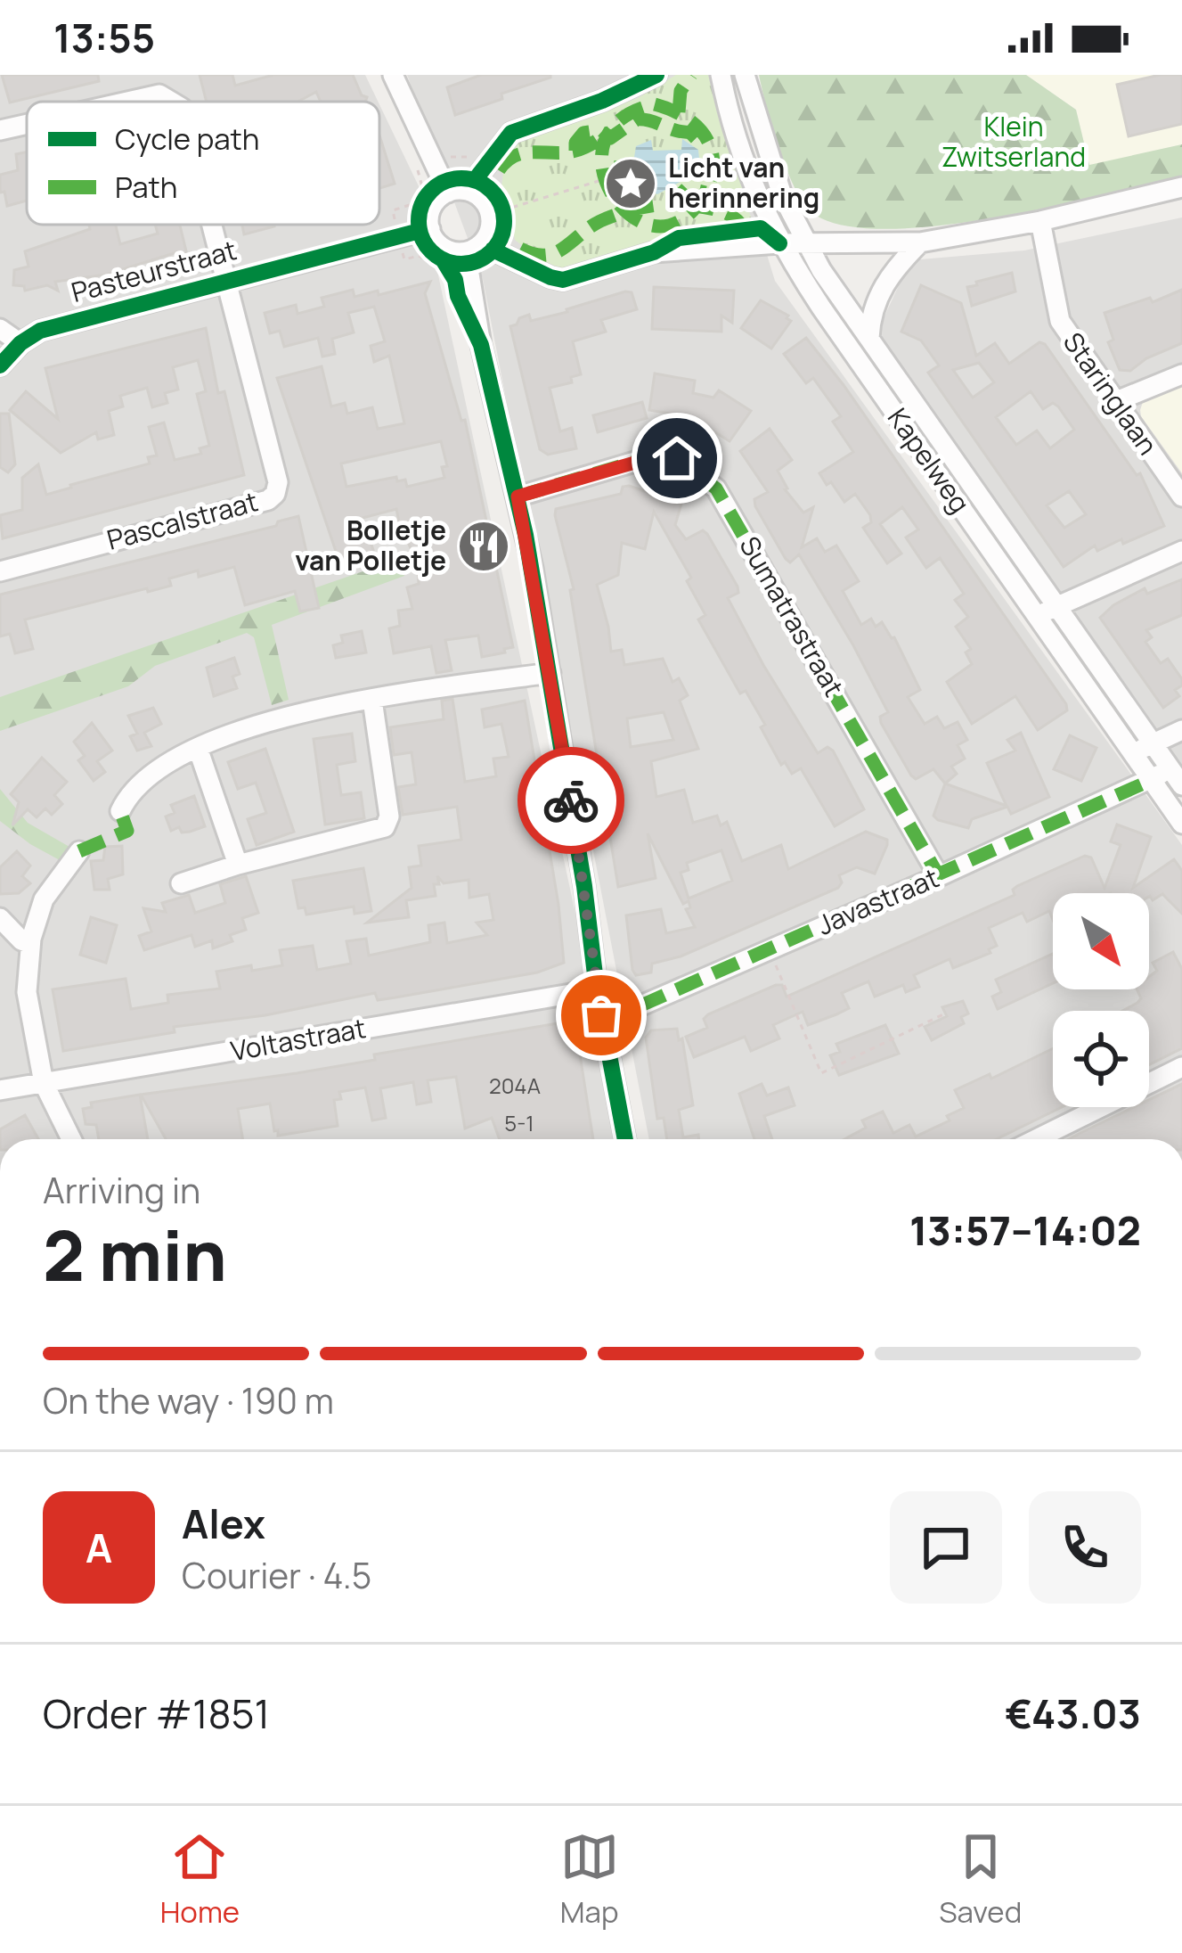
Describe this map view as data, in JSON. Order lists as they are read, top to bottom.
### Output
{
  "streets": {
    "street": [
      "Pasteurstraat",
      "Staringlaan",
      "Kapelweg",
      "Pascalstraat",
      "Sumatrastraat",
      "Javastraat",
      "Voltastraat"
    ]
  },
  "crossings": [
    ["Pasteurstraat", "Pascalstraat"],
    ["Kapelweg", "Javastraat"],
    ["Sumatrastraat", "Javastraat"]
  ],
  "parks": ["Klein Zwitserland"],
  "places": {
    "place": ["Licht van herinnering"],
    "restaurant": ["Bolletje van Polletje"]
  },
  "house_numbers": ["204A", "5-1"],
  "legend": ["Cycle path", "Path"],
  "north": "bottom right",
  "page": {
    "status": "13:55",
    "heading": ["2 min", "Arriving in", "13:57–14:02"],
    "panel": [
      "Alex",
      "Courier · 4.5",
      "Order #1851",
      "€43.03"
    ],
    "bar": "On the way · 190 m",
    "round": "A",
    "tabs": ["Home", "Map", "Saved"]
  }
}
